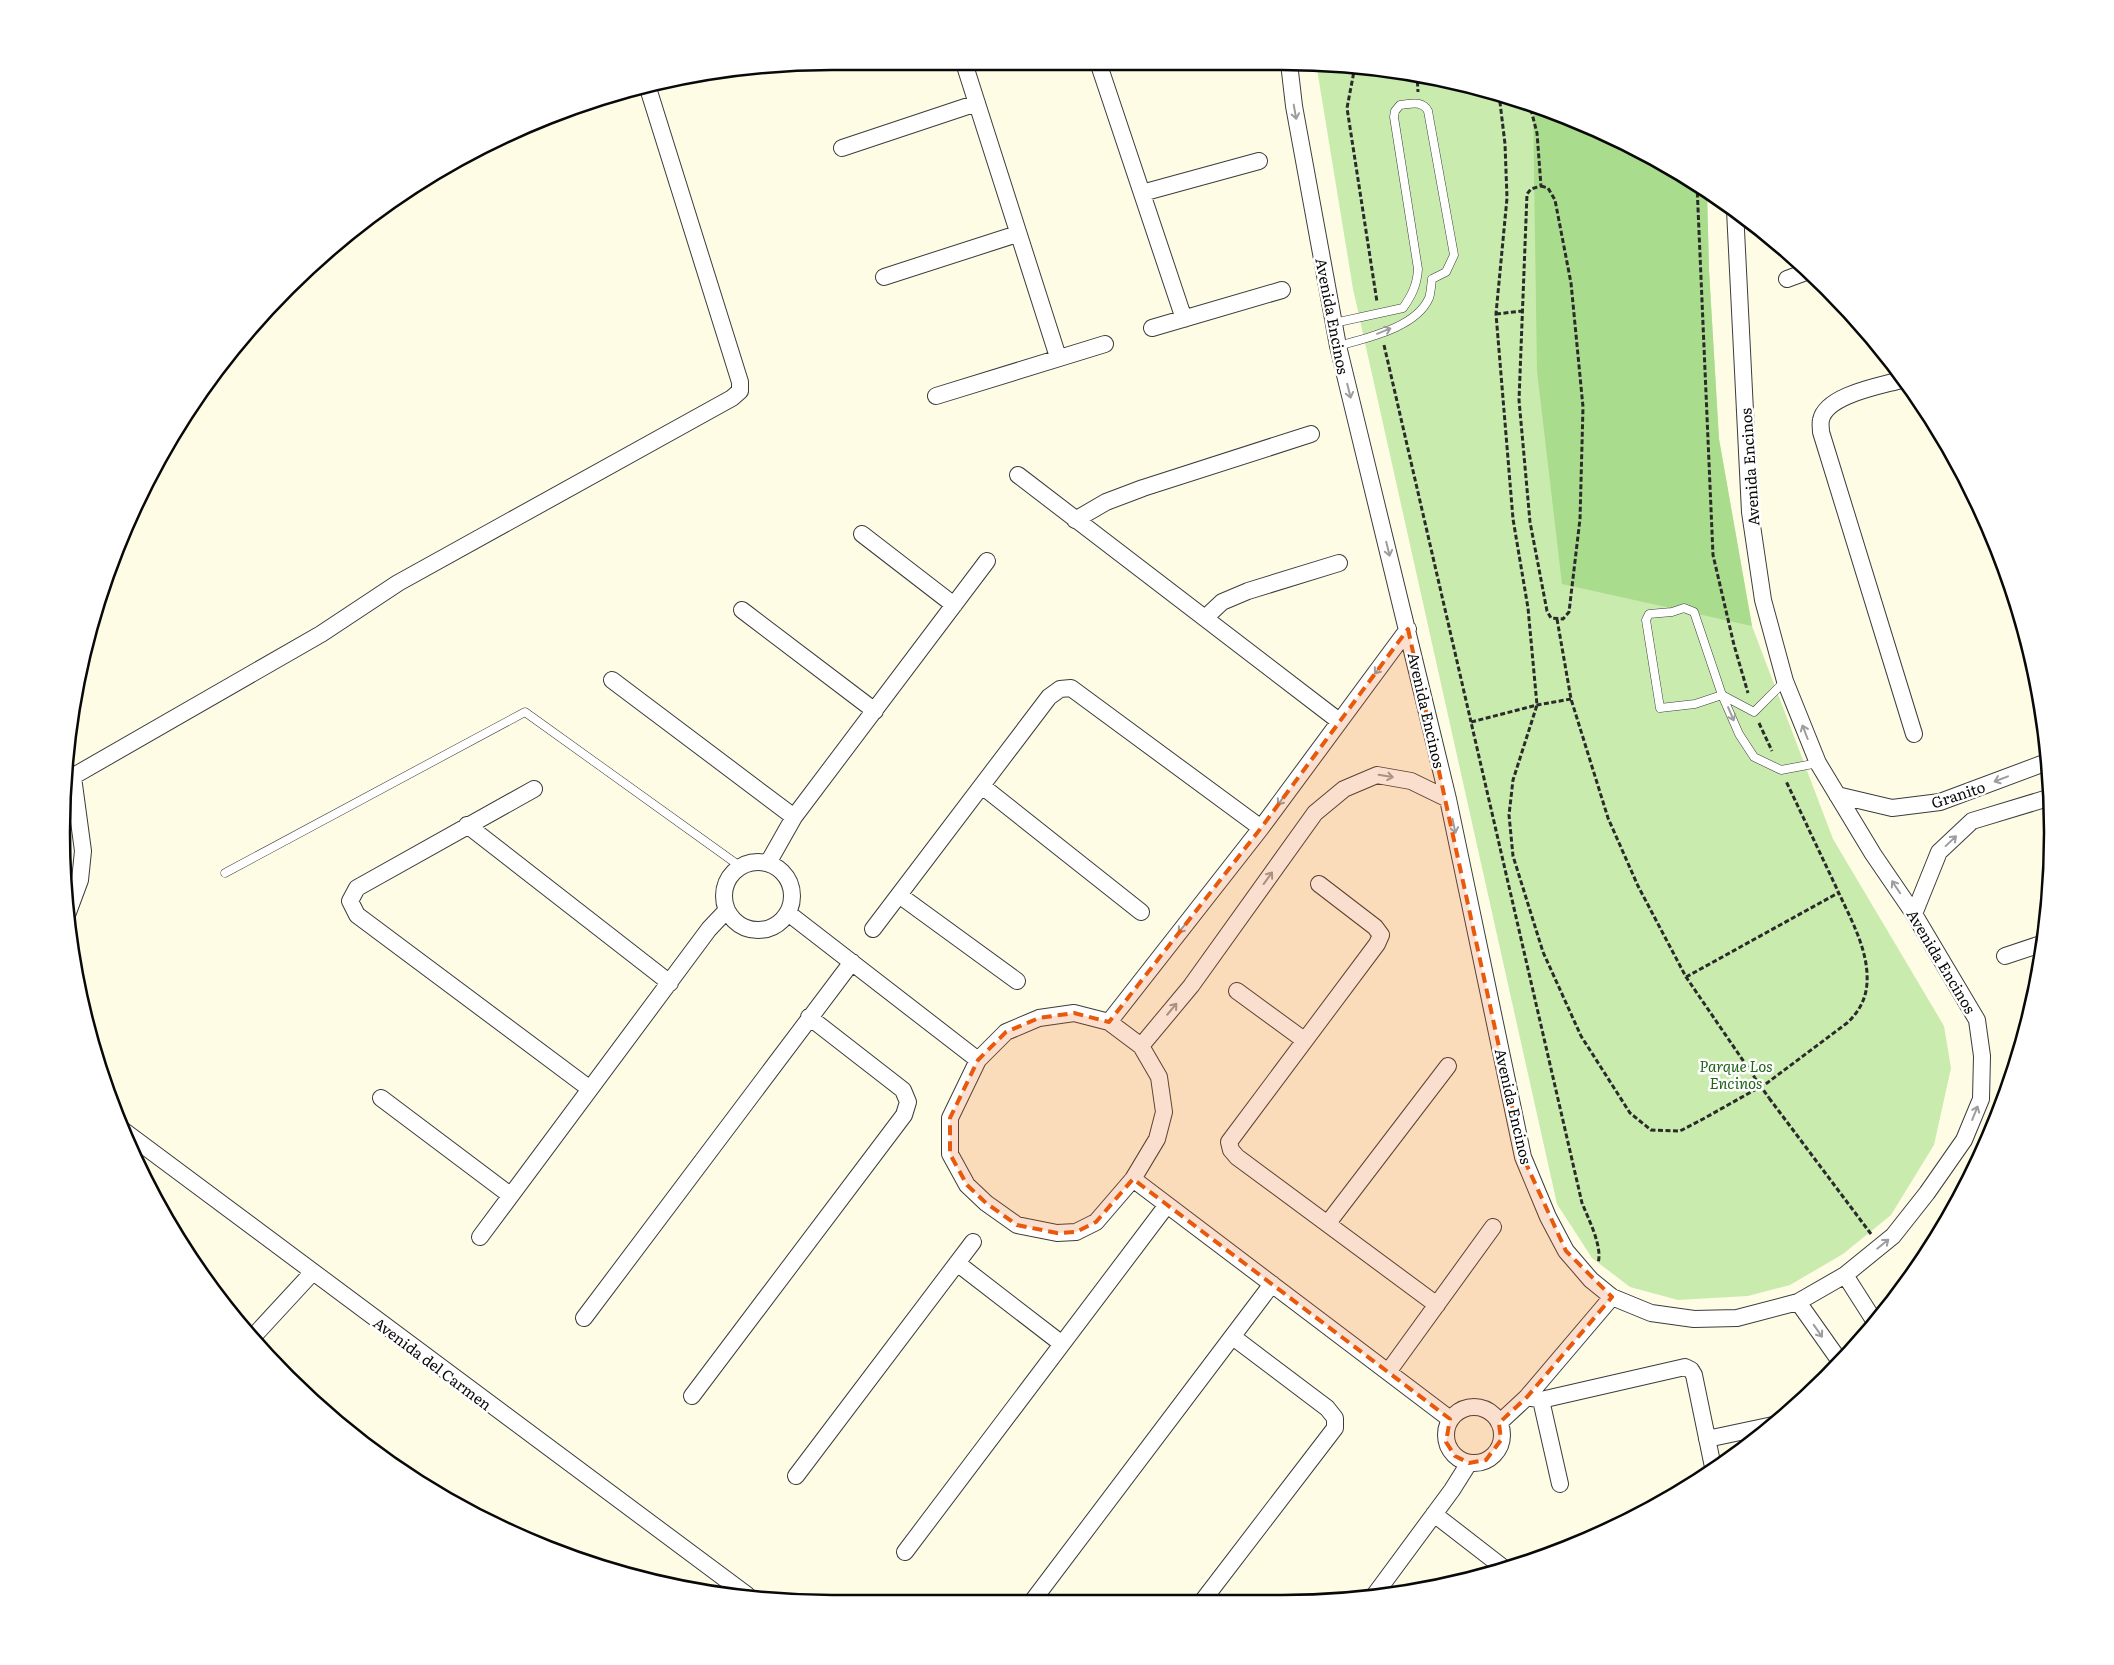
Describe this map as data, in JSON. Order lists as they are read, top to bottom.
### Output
{
  "streets": {
    "street": ["Avenida Encinos", "Granito", "Avenida del Carmen"]
  },
  "crossings": [
    ["Avenida Encinos", "Granito"]
  ],
  "parks": ["Parque Los Encinos"]
}
